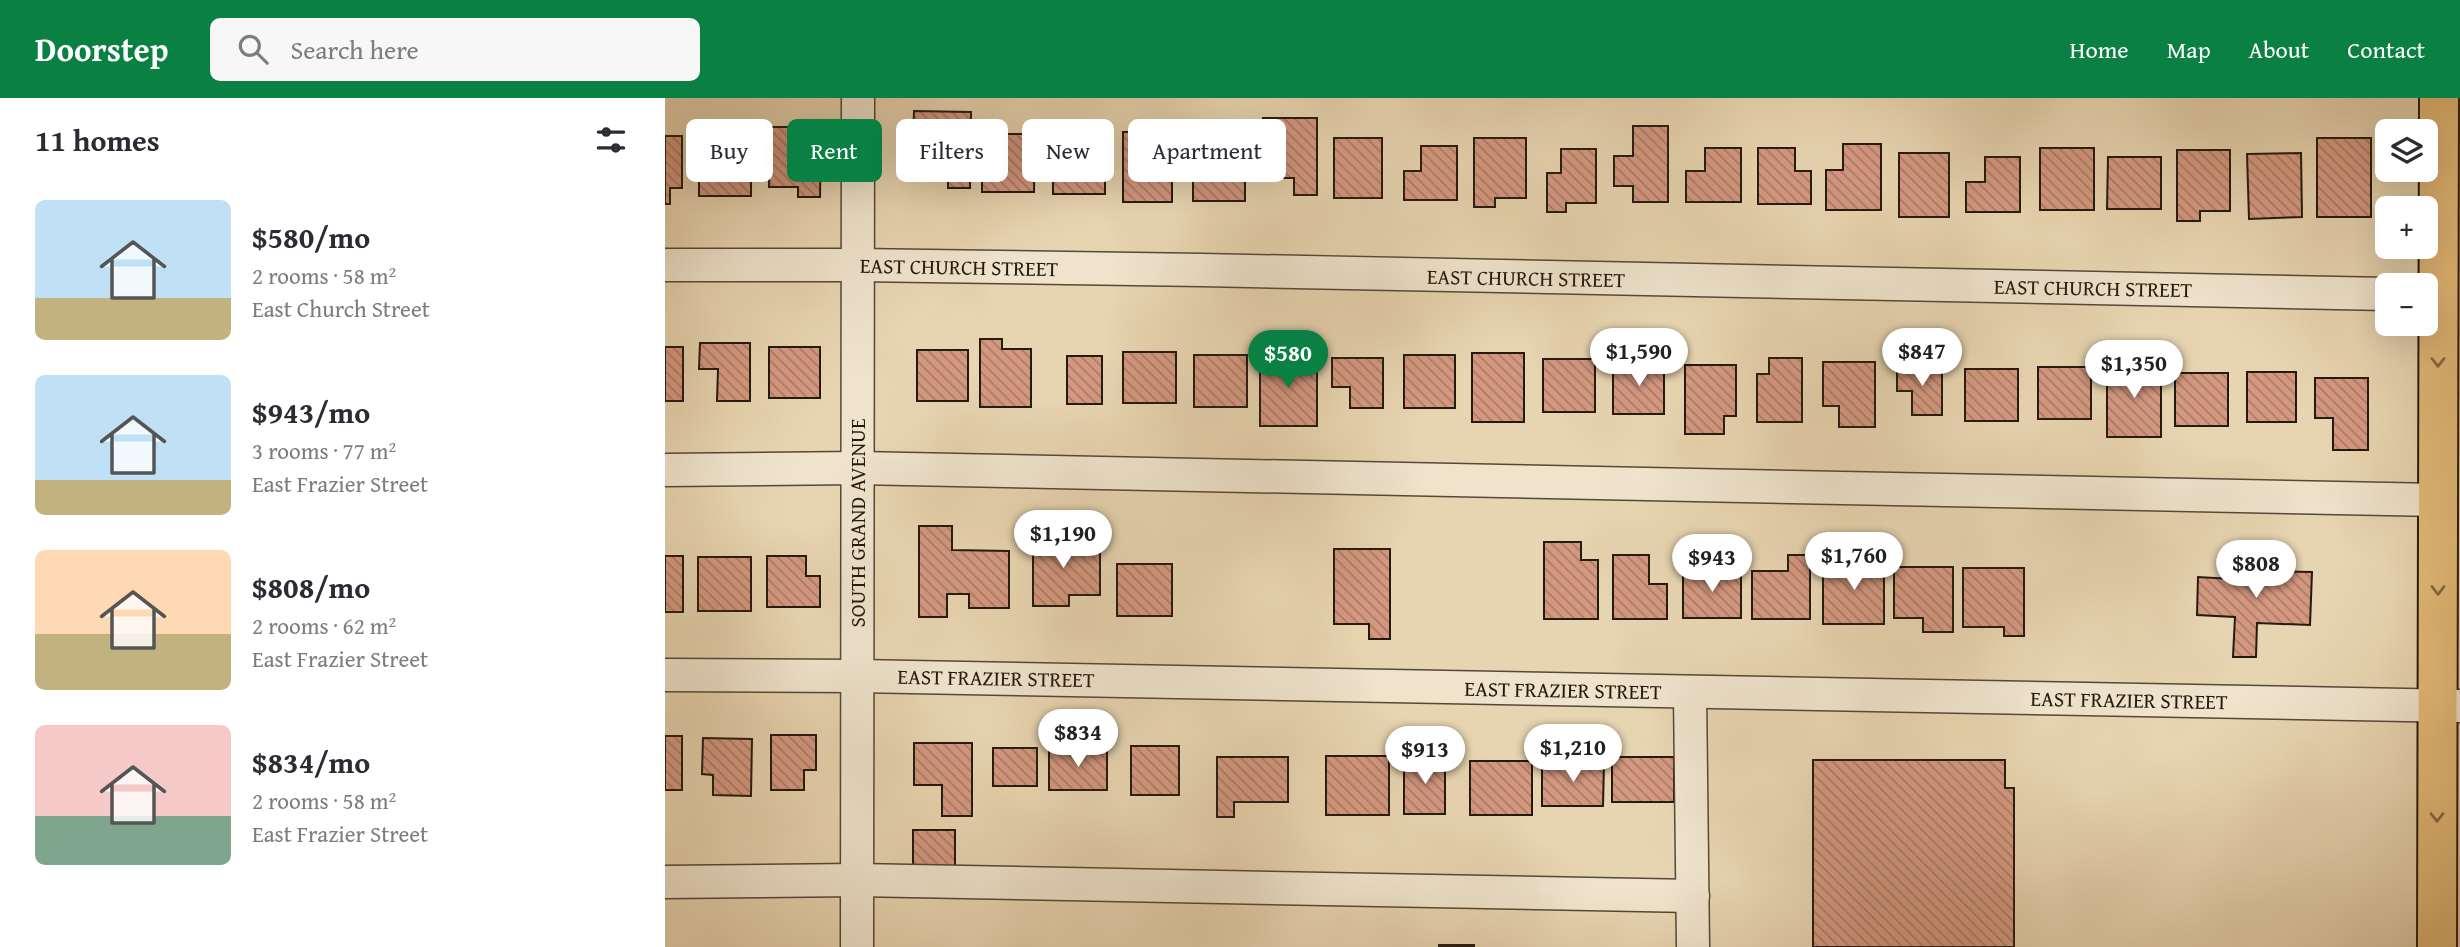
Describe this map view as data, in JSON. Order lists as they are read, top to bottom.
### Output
{
  "streets": {
    "street": ["EAST CHURCH STREET", "SOUTH GRAND AVENUE", "EAST FRAZIER STREET"]
  },
  "crossings": [
    ["EAST CHURCH STREET", "SOUTH GRAND AVENUE"],
    ["SOUTH GRAND AVENUE", "EAST FRAZIER STREET"]
  ],
  "page": {
    "header": "Doorstep",
    "search": "Search here",
    "nav": [
      "Home",
      "Map",
      "About",
      "Contact"
    ],
    "heading": "11 homes",
    "map_buttons": ["+", "−"],
    "chip": [
      "Buy",
      "Rent",
      "Filters",
      "New",
      "Apartment"
    ],
    "list": [
      {
        "name": "$580/mo",
        "note": "2 rooms · 58 m² · East Church Street"
      },
      {
        "name": "$943/mo",
        "note": "3 rooms · 77 m² · East Frazier Street"
      },
      {
        "name": "$808/mo",
        "note": "2 rooms · 62 m² · East Frazier Street"
      },
      {
        "name": "$834/mo",
        "note": "2 rooms · 58 m² · East Frazier Street"
      }
    ],
    "price": [
      "$1,590",
      "$847",
      "$580",
      "$1,350",
      "$1,190",
      "$1,760",
      "$943",
      "$808",
      "$834",
      "$1,210",
      "$913"
    ]
  }
}
